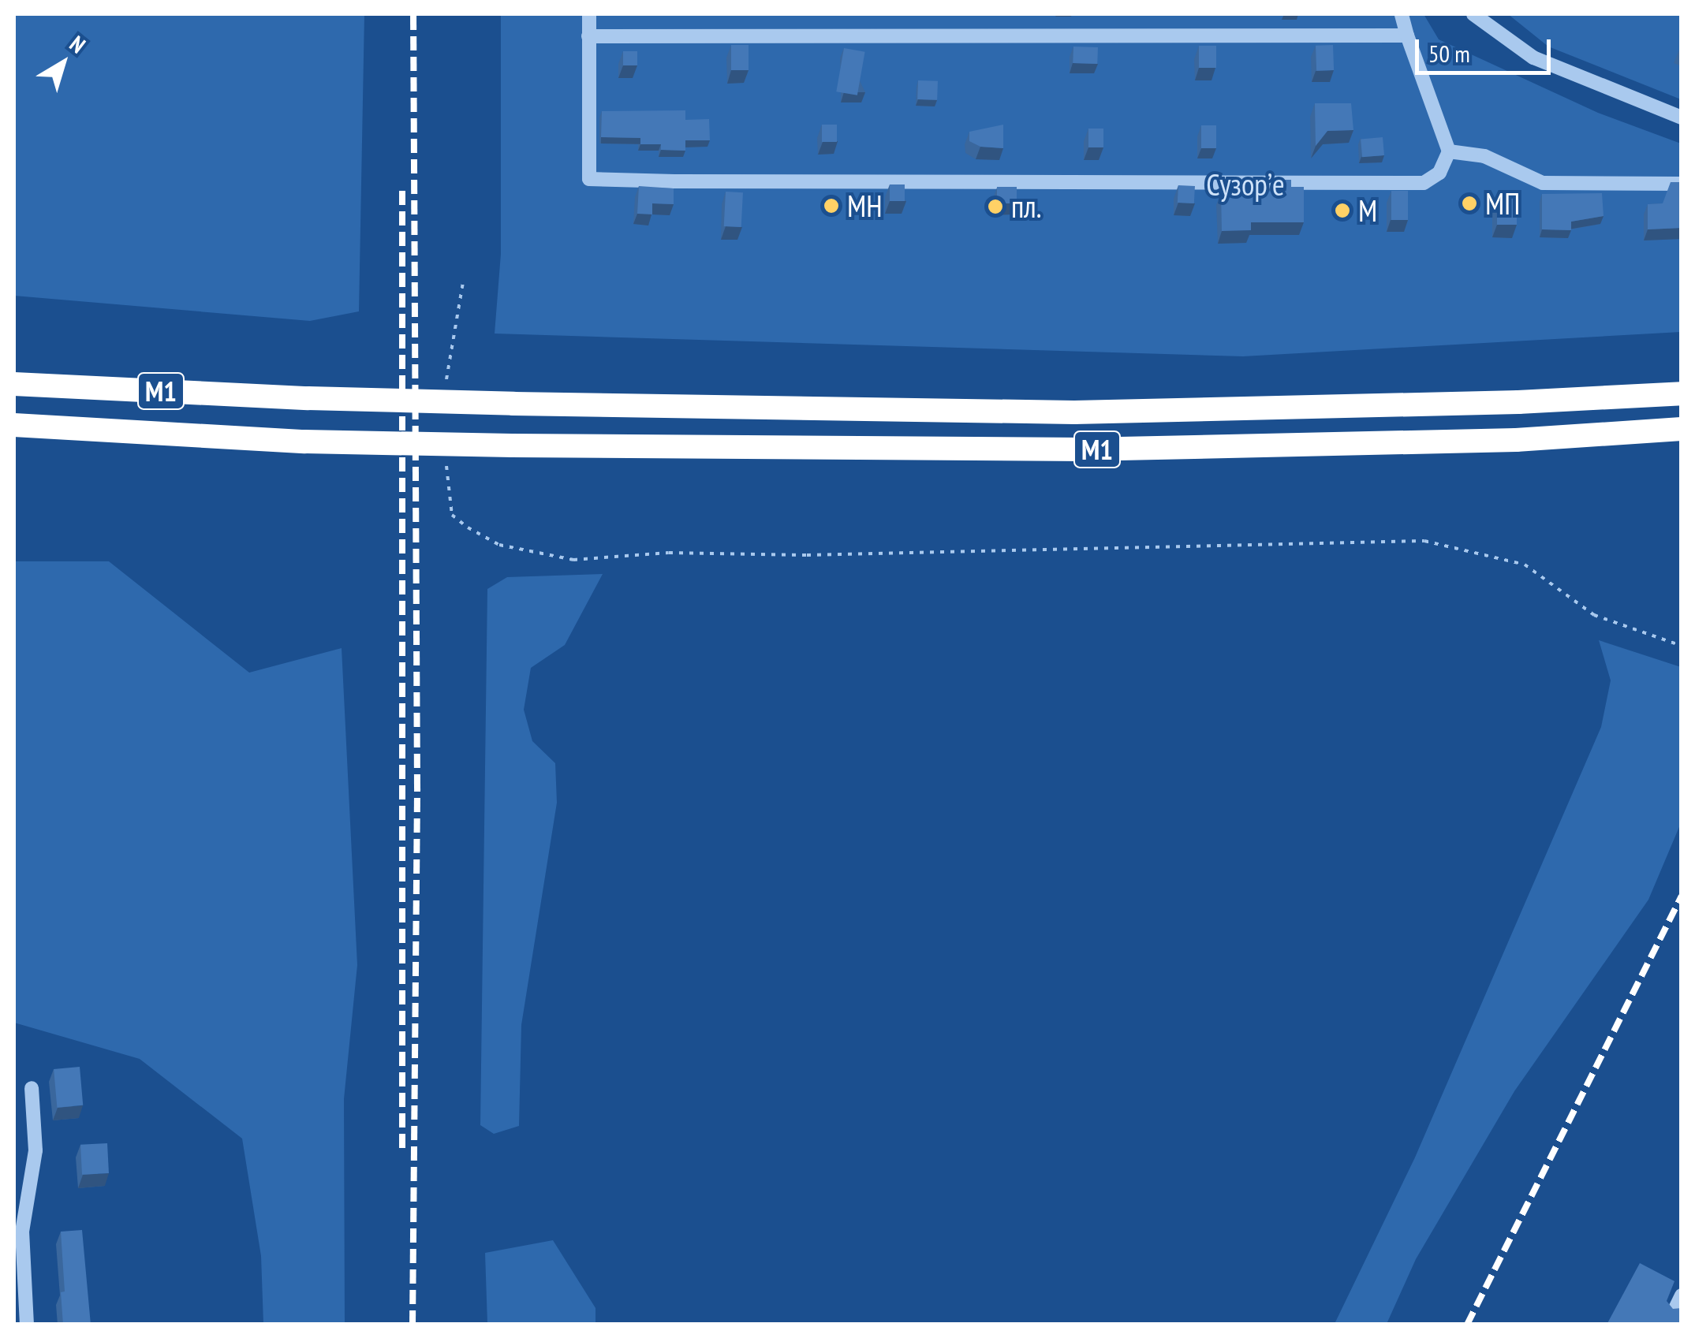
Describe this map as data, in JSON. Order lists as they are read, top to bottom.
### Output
{
  "streets": {
    "highway": ["М1"]
  },
  "parks": ["Сузорʼе"],
  "places": [
    "МП",
    "МН",
    "пл.",
    "М"
  ],
  "scale_bar": "50 m",
  "north": "top right"
}
